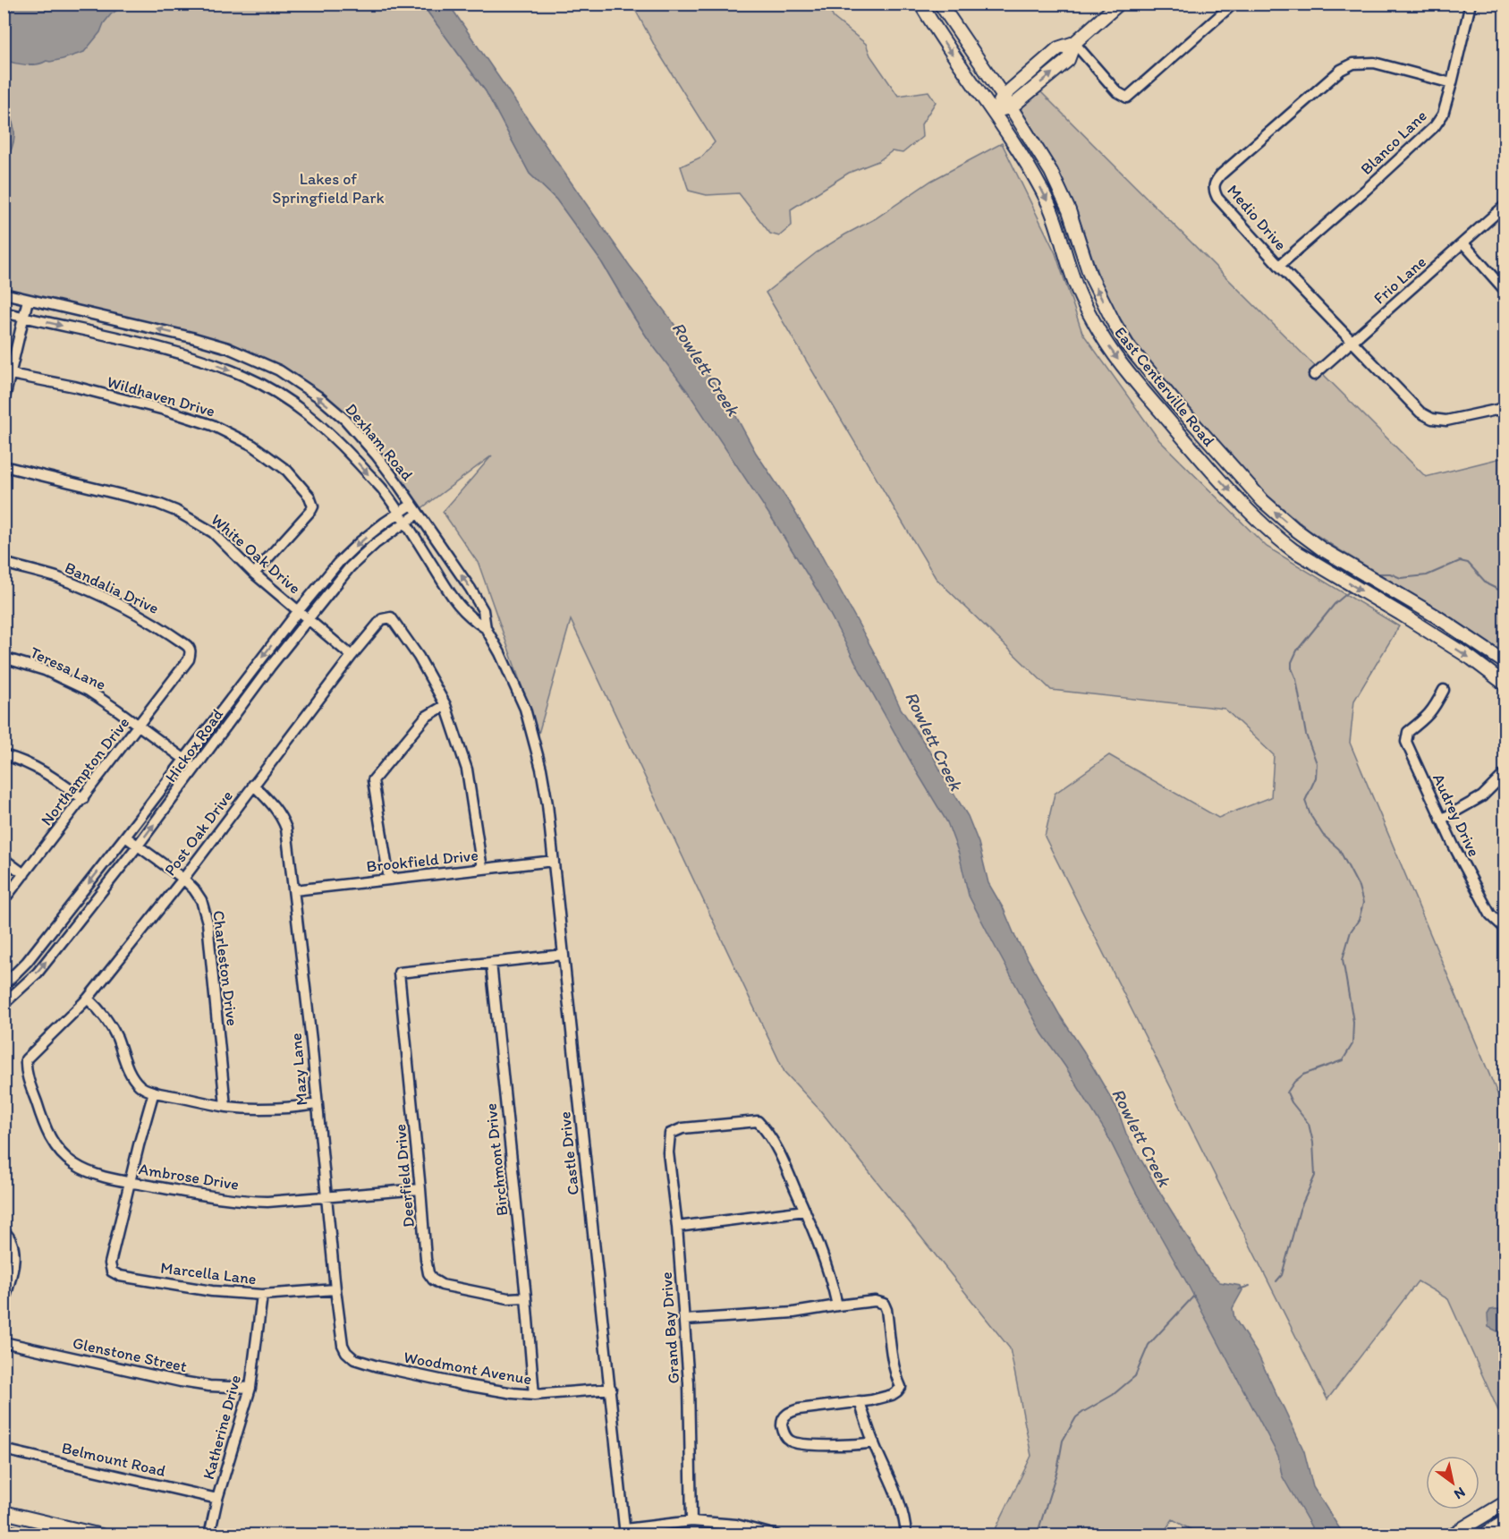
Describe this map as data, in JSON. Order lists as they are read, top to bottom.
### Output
{
  "streets": {
    "main road": ["East Centerville Road"],
    "street": [
      "Blanco Lane",
      "Medio Drive",
      "Frio Lane",
      "Wildhaven Drive",
      "Dexham Road",
      "White Oak Drive",
      "Bandalia Drive",
      "Teresa Lane",
      "Hickox Road",
      "Northampton Drive",
      "Audrey Drive",
      "Post Oak Drive",
      "Brookfield Drive",
      "Charleston Drive",
      "Mazy Lane",
      "Castle Drive",
      "Birchmont Drive",
      "Deerfield Drive",
      "Ambrose Drive",
      "Marcella Lane",
      "Grand Bay Drive",
      "Glenstone Street",
      "Woodmont Avenue",
      "Katherine Drive",
      "Belmount Road"
    ]
  },
  "crossings": [
    ["Blanco Lane", "Medio Drive"],
    ["Medio Drive", "Frio Lane"],
    ["Wildhaven Drive", "White Oak Drive"],
    ["Dexham Road", "Hickox Road"],
    ["Dexham Road", "Castle Drive"],
    ["White Oak Drive", "Hickox Road"],
    ["White Oak Drive", "Post Oak Drive"],
    ["Bandalia Drive", "Northampton Drive"],
    ["Teresa Lane", "Hickox Road"],
    ["Teresa Lane", "Northampton Drive"],
    ["Hickox Road", "Charleston Drive"],
    ["Post Oak Drive", "Charleston Drive"],
    ["Post Oak Drive", "Mazy Lane"],
    ["Post Oak Drive", "Ambrose Drive"],
    ["Brookfield Drive", "Mazy Lane"],
    ["Brookfield Drive", "Castle Drive"],
    ["Mazy Lane", "Ambrose Drive"],
    ["Mazy Lane", "Marcella Lane"],
    ["Mazy Lane", "Woodmont Avenue"],
    ["Castle Drive", "Woodmont Avenue"],
    ["Birchmont Drive", "Deerfield Drive"],
    ["Birchmont Drive", "Woodmont Avenue"],
    ["Deerfield Drive", "Ambrose Drive"],
    ["Ambrose Drive", "Marcella Lane"],
    ["Marcella Lane", "Katherine Drive"],
    ["Glenstone Street", "Katherine Drive"],
    ["Katherine Drive", "Belmount Road"]
  ],
  "water": ["Rowlett Creek"],
  "parks": ["Lakes of Springfield Park"],
  "north": "bottom right"
}
